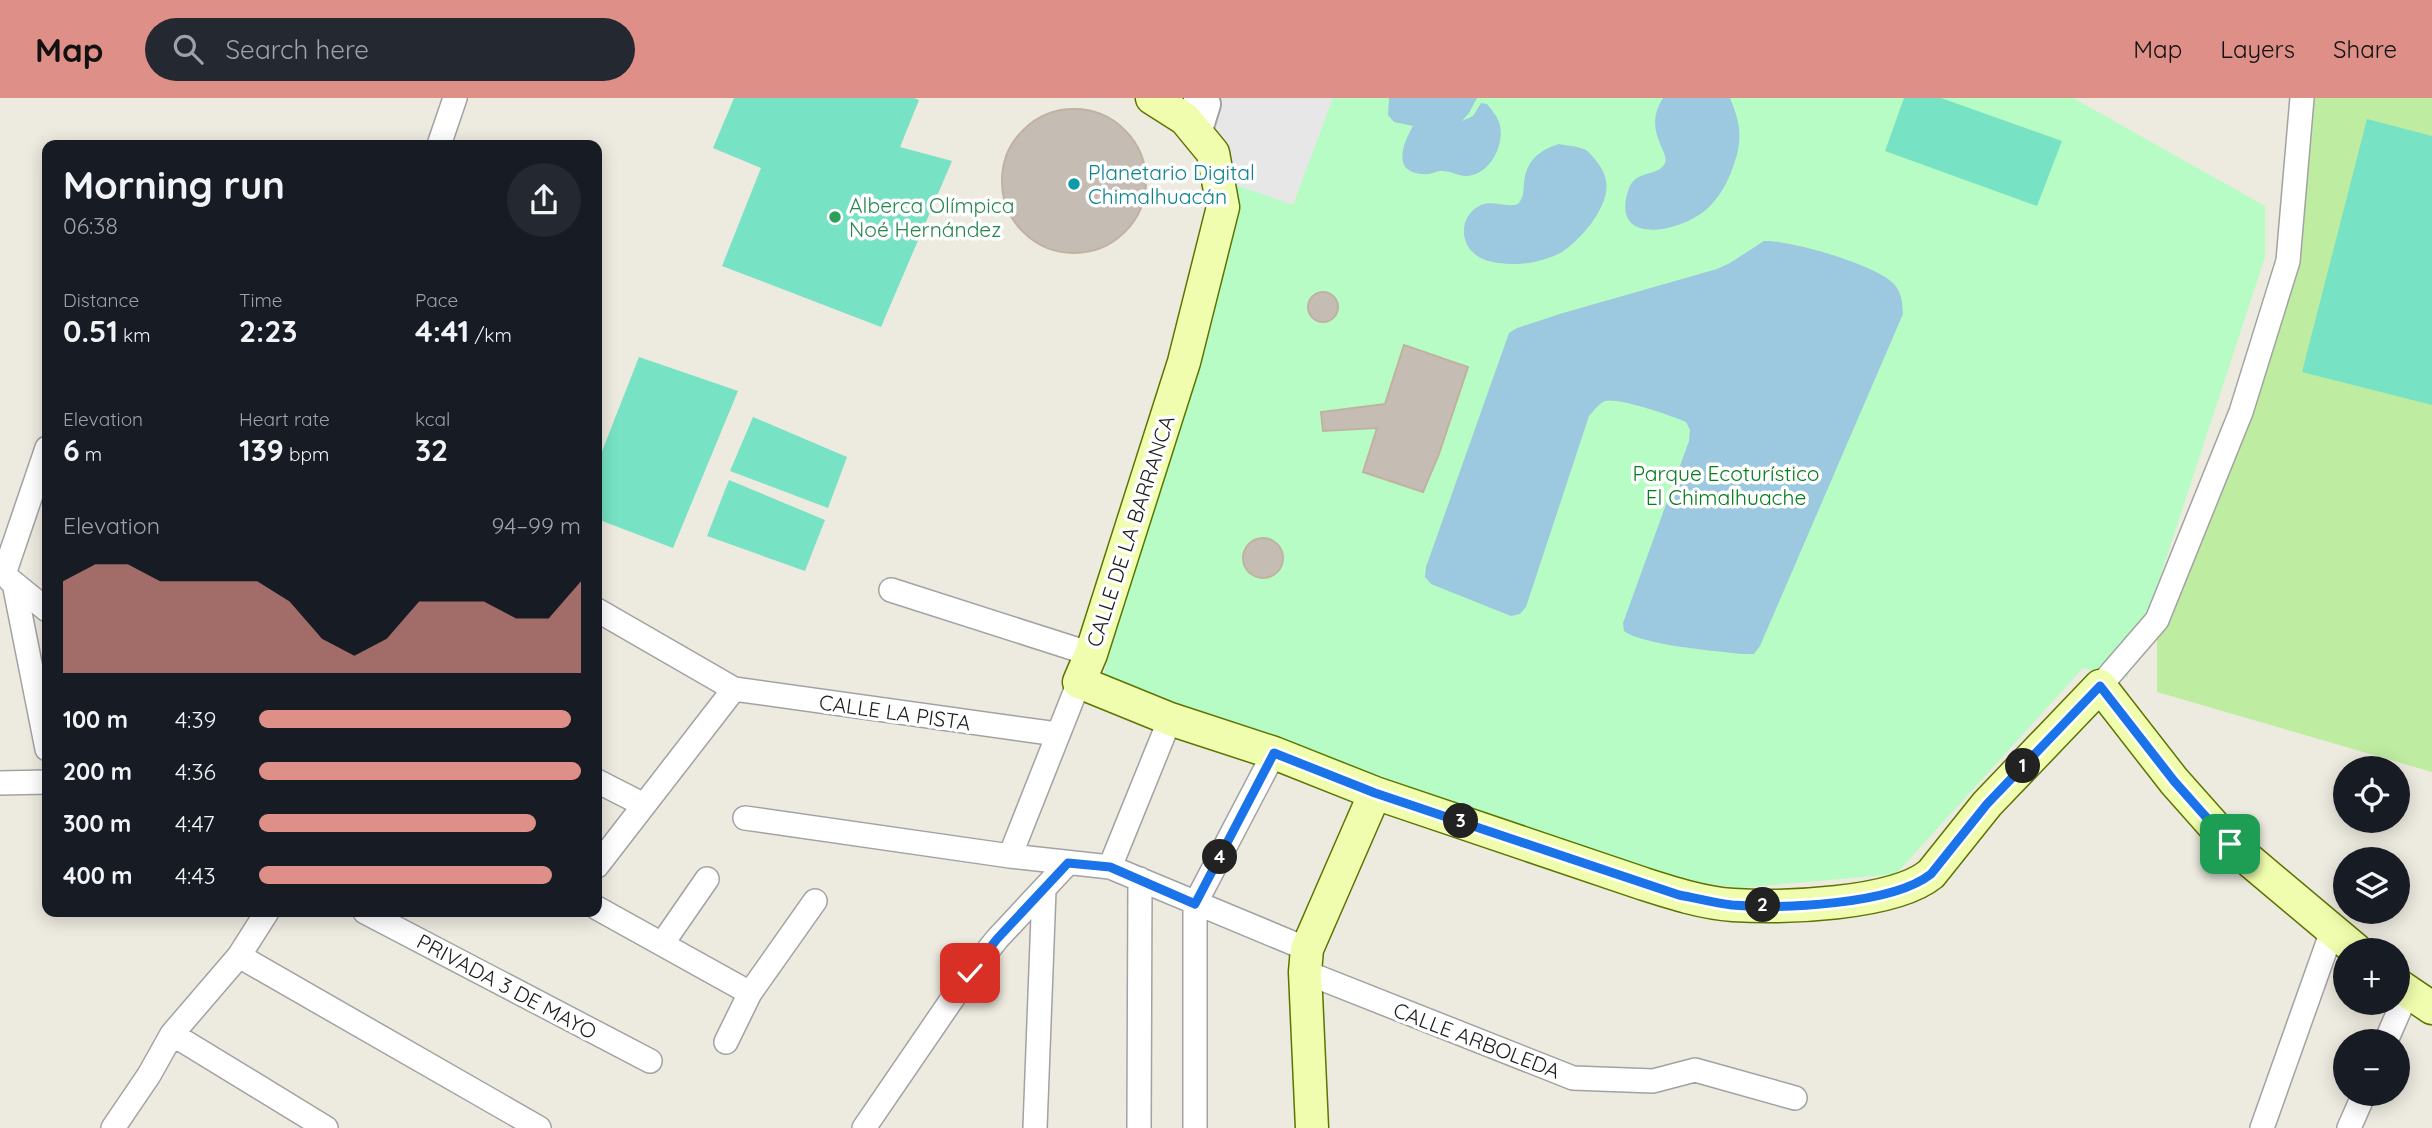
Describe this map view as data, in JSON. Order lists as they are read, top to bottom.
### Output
{
  "streets": {
    "main road": ["CALLE DE LA BARRANCA"],
    "street": ["CALLE LA PISTA", "PRIVADA 3 DE MAYO", "CALLE ARBOLEDA"]
  },
  "parks": ["Parque Ecoturístico El Chimalhuache"],
  "places": ["Planetario Digital Chimalhuacán", "Alberca Olímpica Noé Hernández"],
  "page": {
    "header": "Map",
    "search": "Search here",
    "nav": ["Map", "Layers", "Share"],
    "heading": ["Morning run", "06:38"],
    "stats": [
      ["Distance", "0.51 km"],
      ["Time", "2:23"],
      ["Pace", "4:41 /km"],
      ["Elevation", "6 m"],
      ["Heart rate", "139 bpm"],
      ["kcal", "32"]
    ],
    "chart": ["Elevation", "94–99 m"],
    "list": [
      {
        "name": "100 m",
        "note": "4:39"
      },
      {
        "name": "200 m",
        "note": "4:36"
      },
      {
        "name": "300 m",
        "note": "4:47"
      },
      {
        "name": "400 m",
        "note": "4:43"
      }
    ],
    "pins": [
      "1",
      "3",
      "4",
      "2"
    ],
    "map_buttons": ["+", "−"]
  }
}
